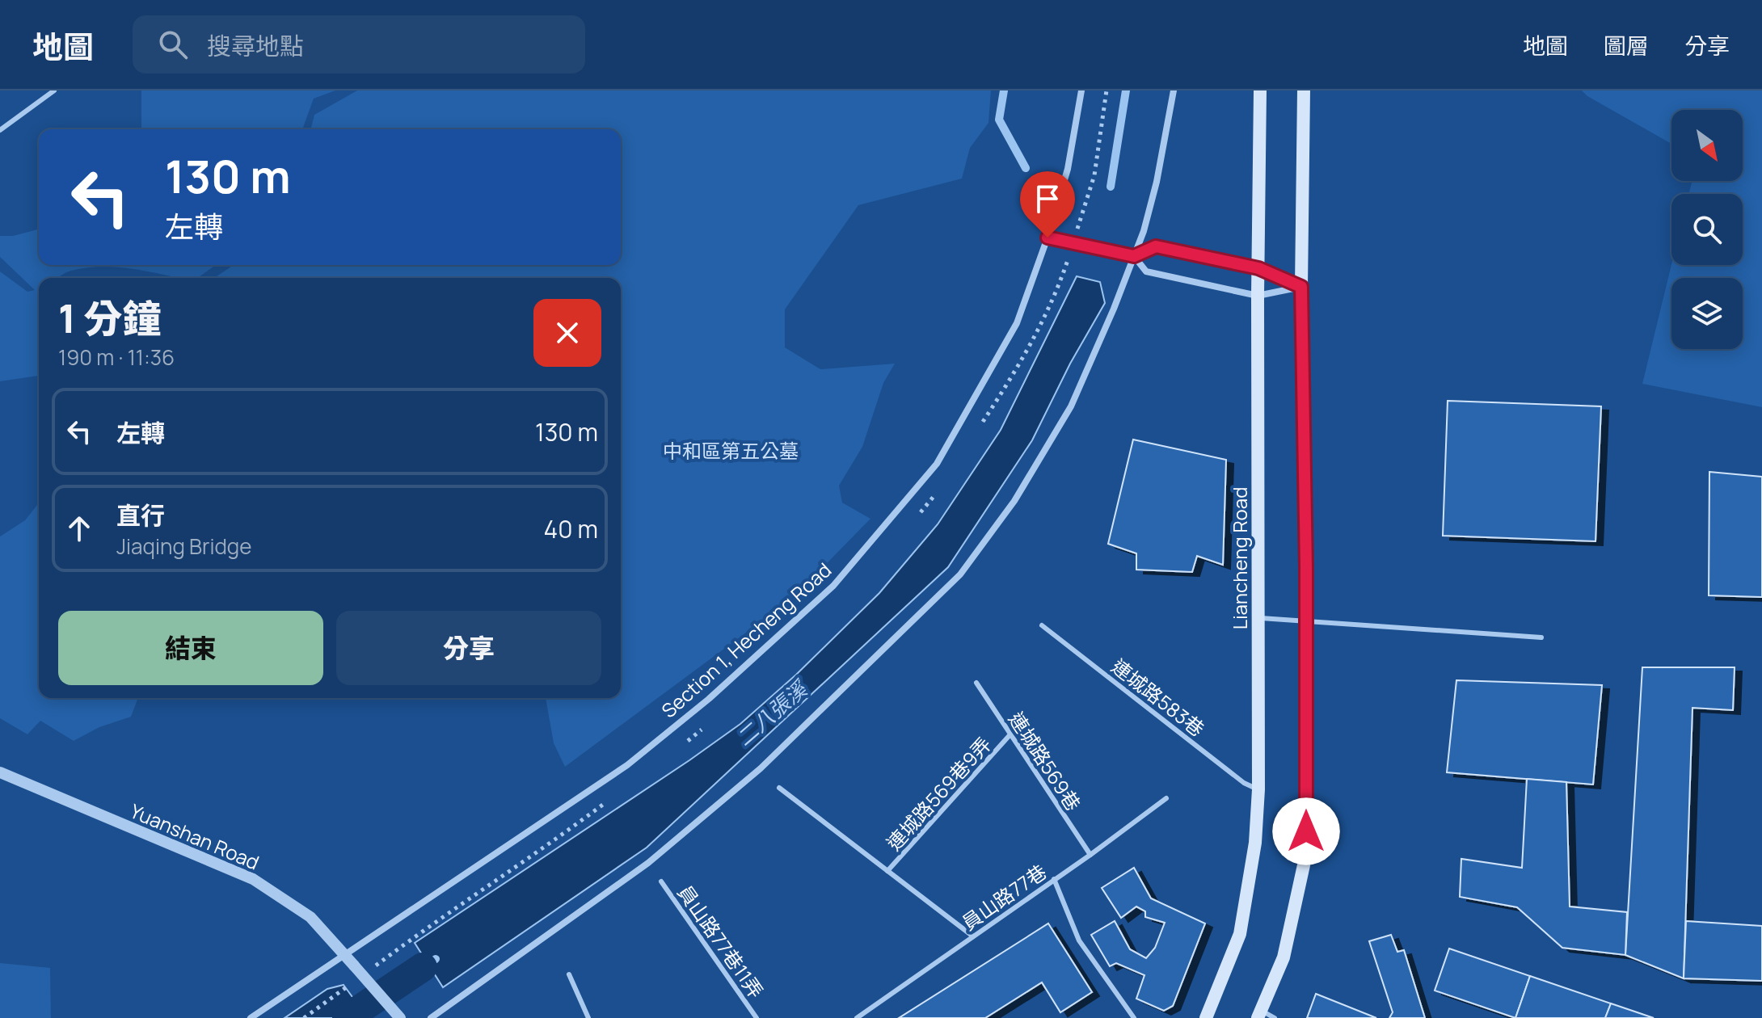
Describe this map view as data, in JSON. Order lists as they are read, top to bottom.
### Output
{
  "streets": {
    "main road": ["Liancheng Road"],
    "street": ["Section 1, Hecheng Road", "Yuanshan Road"],
    "lane": [
      "連城路583巷",
      "連城路569巷",
      "連城路569巷9弄",
      "員山路77巷",
      "員山路77巷11弄"
    ]
  },
  "crossings": [
    ["Liancheng Road", "連城路583巷"],
    ["Section 1, Hecheng Road", "Yuanshan Road"],
    ["連城路569巷", "連城路569巷9弄"],
    ["連城路569巷", "員山路77巷"],
    ["連城路569巷9弄", "員山路77巷"]
  ],
  "water": ["二八張溪"],
  "parks": ["中和區第五公墓"],
  "north": "bottom right",
  "page": {
    "header": "地圖",
    "search": "搜尋地點",
    "nav": ["地圖", "圖層", "分享"],
    "turn": ["130 m", "左轉"],
    "heading": ["1 分鐘", "190 m · 11:36"],
    "list": [
      {
        "name": "左轉",
        "value": "130 m"
      },
      {
        "name": "直行",
        "note": "Jiaqing Bridge",
        "value": "40 m"
      }
    ],
    "buttons": ["結束", "分享"]
  }
}
